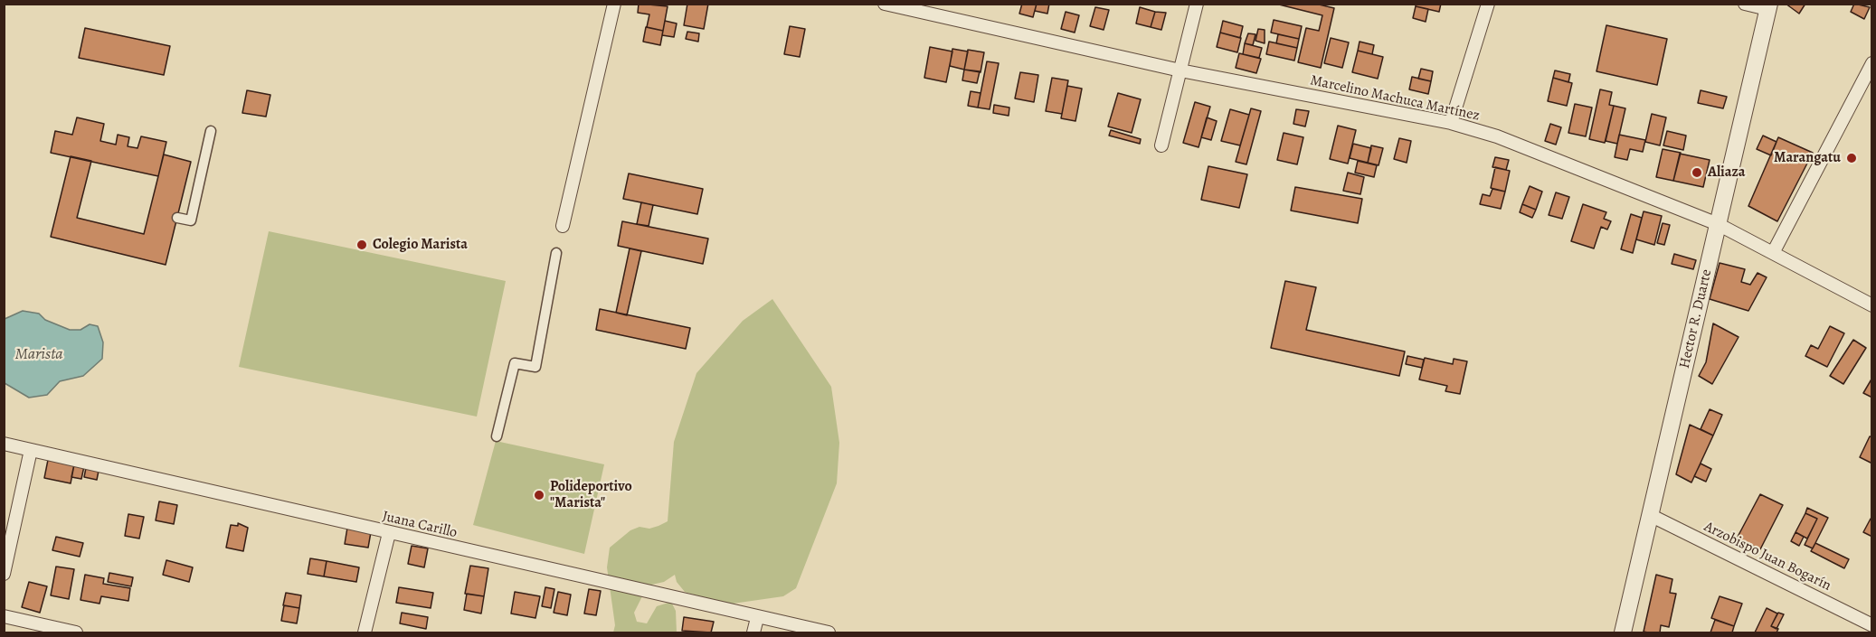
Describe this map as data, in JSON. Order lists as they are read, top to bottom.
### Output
{
  "streets": {
    "street": [
      "Marcelino Machuca Martínez",
      "Hector R. Duarte",
      "Juana Carillo",
      "Arzobispo Juan Bogarín"
    ]
  },
  "crossings": [
    ["Marcelino Machuca Martínez", "Hector R. Duarte"],
    ["Hector R. Duarte", "Arzobispo Juan Bogarín"]
  ],
  "water": ["Marista"],
  "places": [
    "Marangatu",
    "Aliaza",
    "Colegio Marista",
    "Polideportivo \"Marista\""
  ]
}
